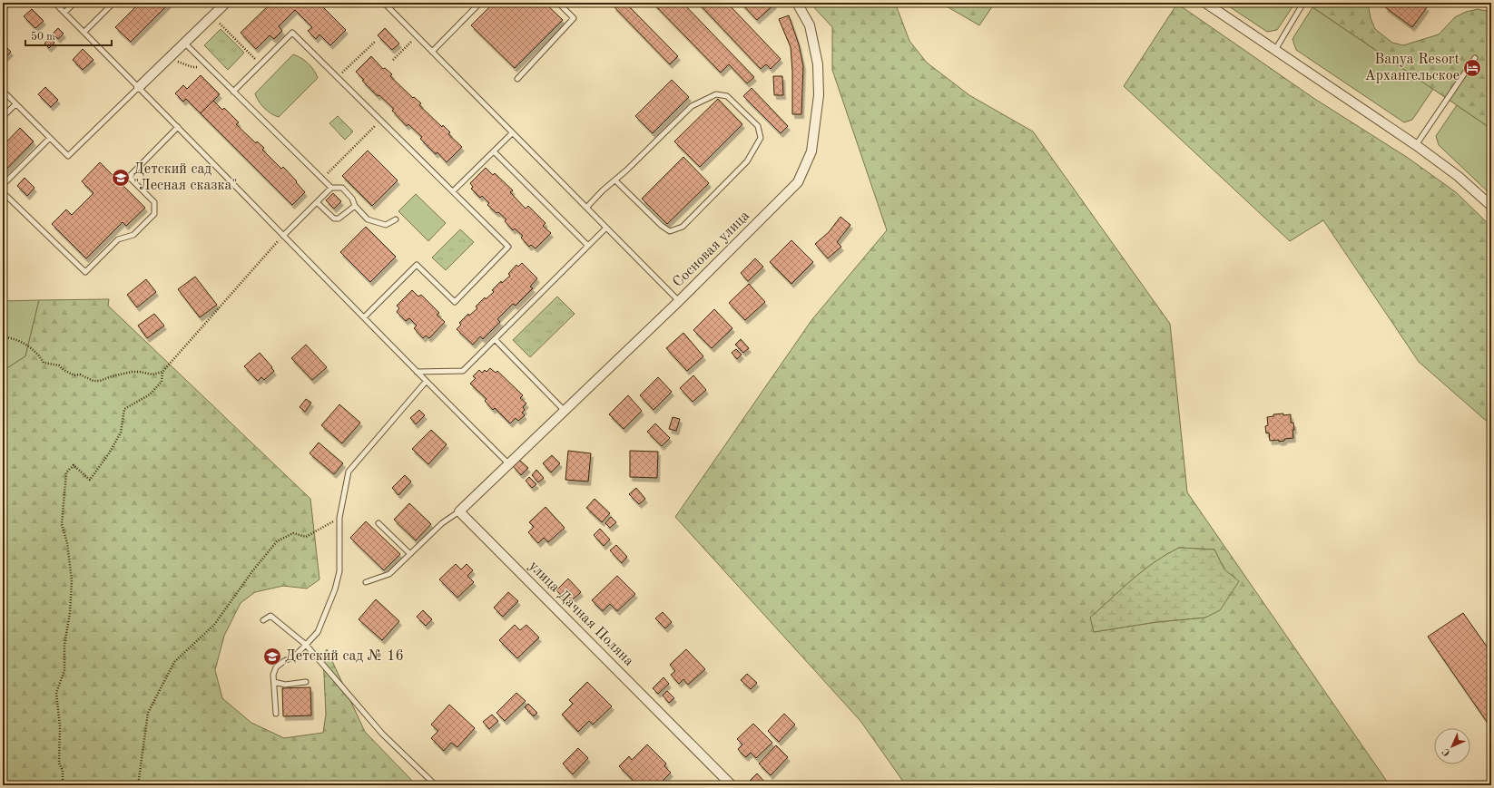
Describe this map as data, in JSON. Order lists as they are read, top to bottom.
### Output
{
  "streets": {
    "street": ["Сосновая улица", "улица Дачная Поляна"]
  },
  "places": {
    "hotel": ["Banya Resort Архангельское"],
    "school or university": ["Детский сад \"Лесная сказка\"", "Детский сад № 16"]
  },
  "scale_bar": "50 m",
  "north": "bottom left"
}
